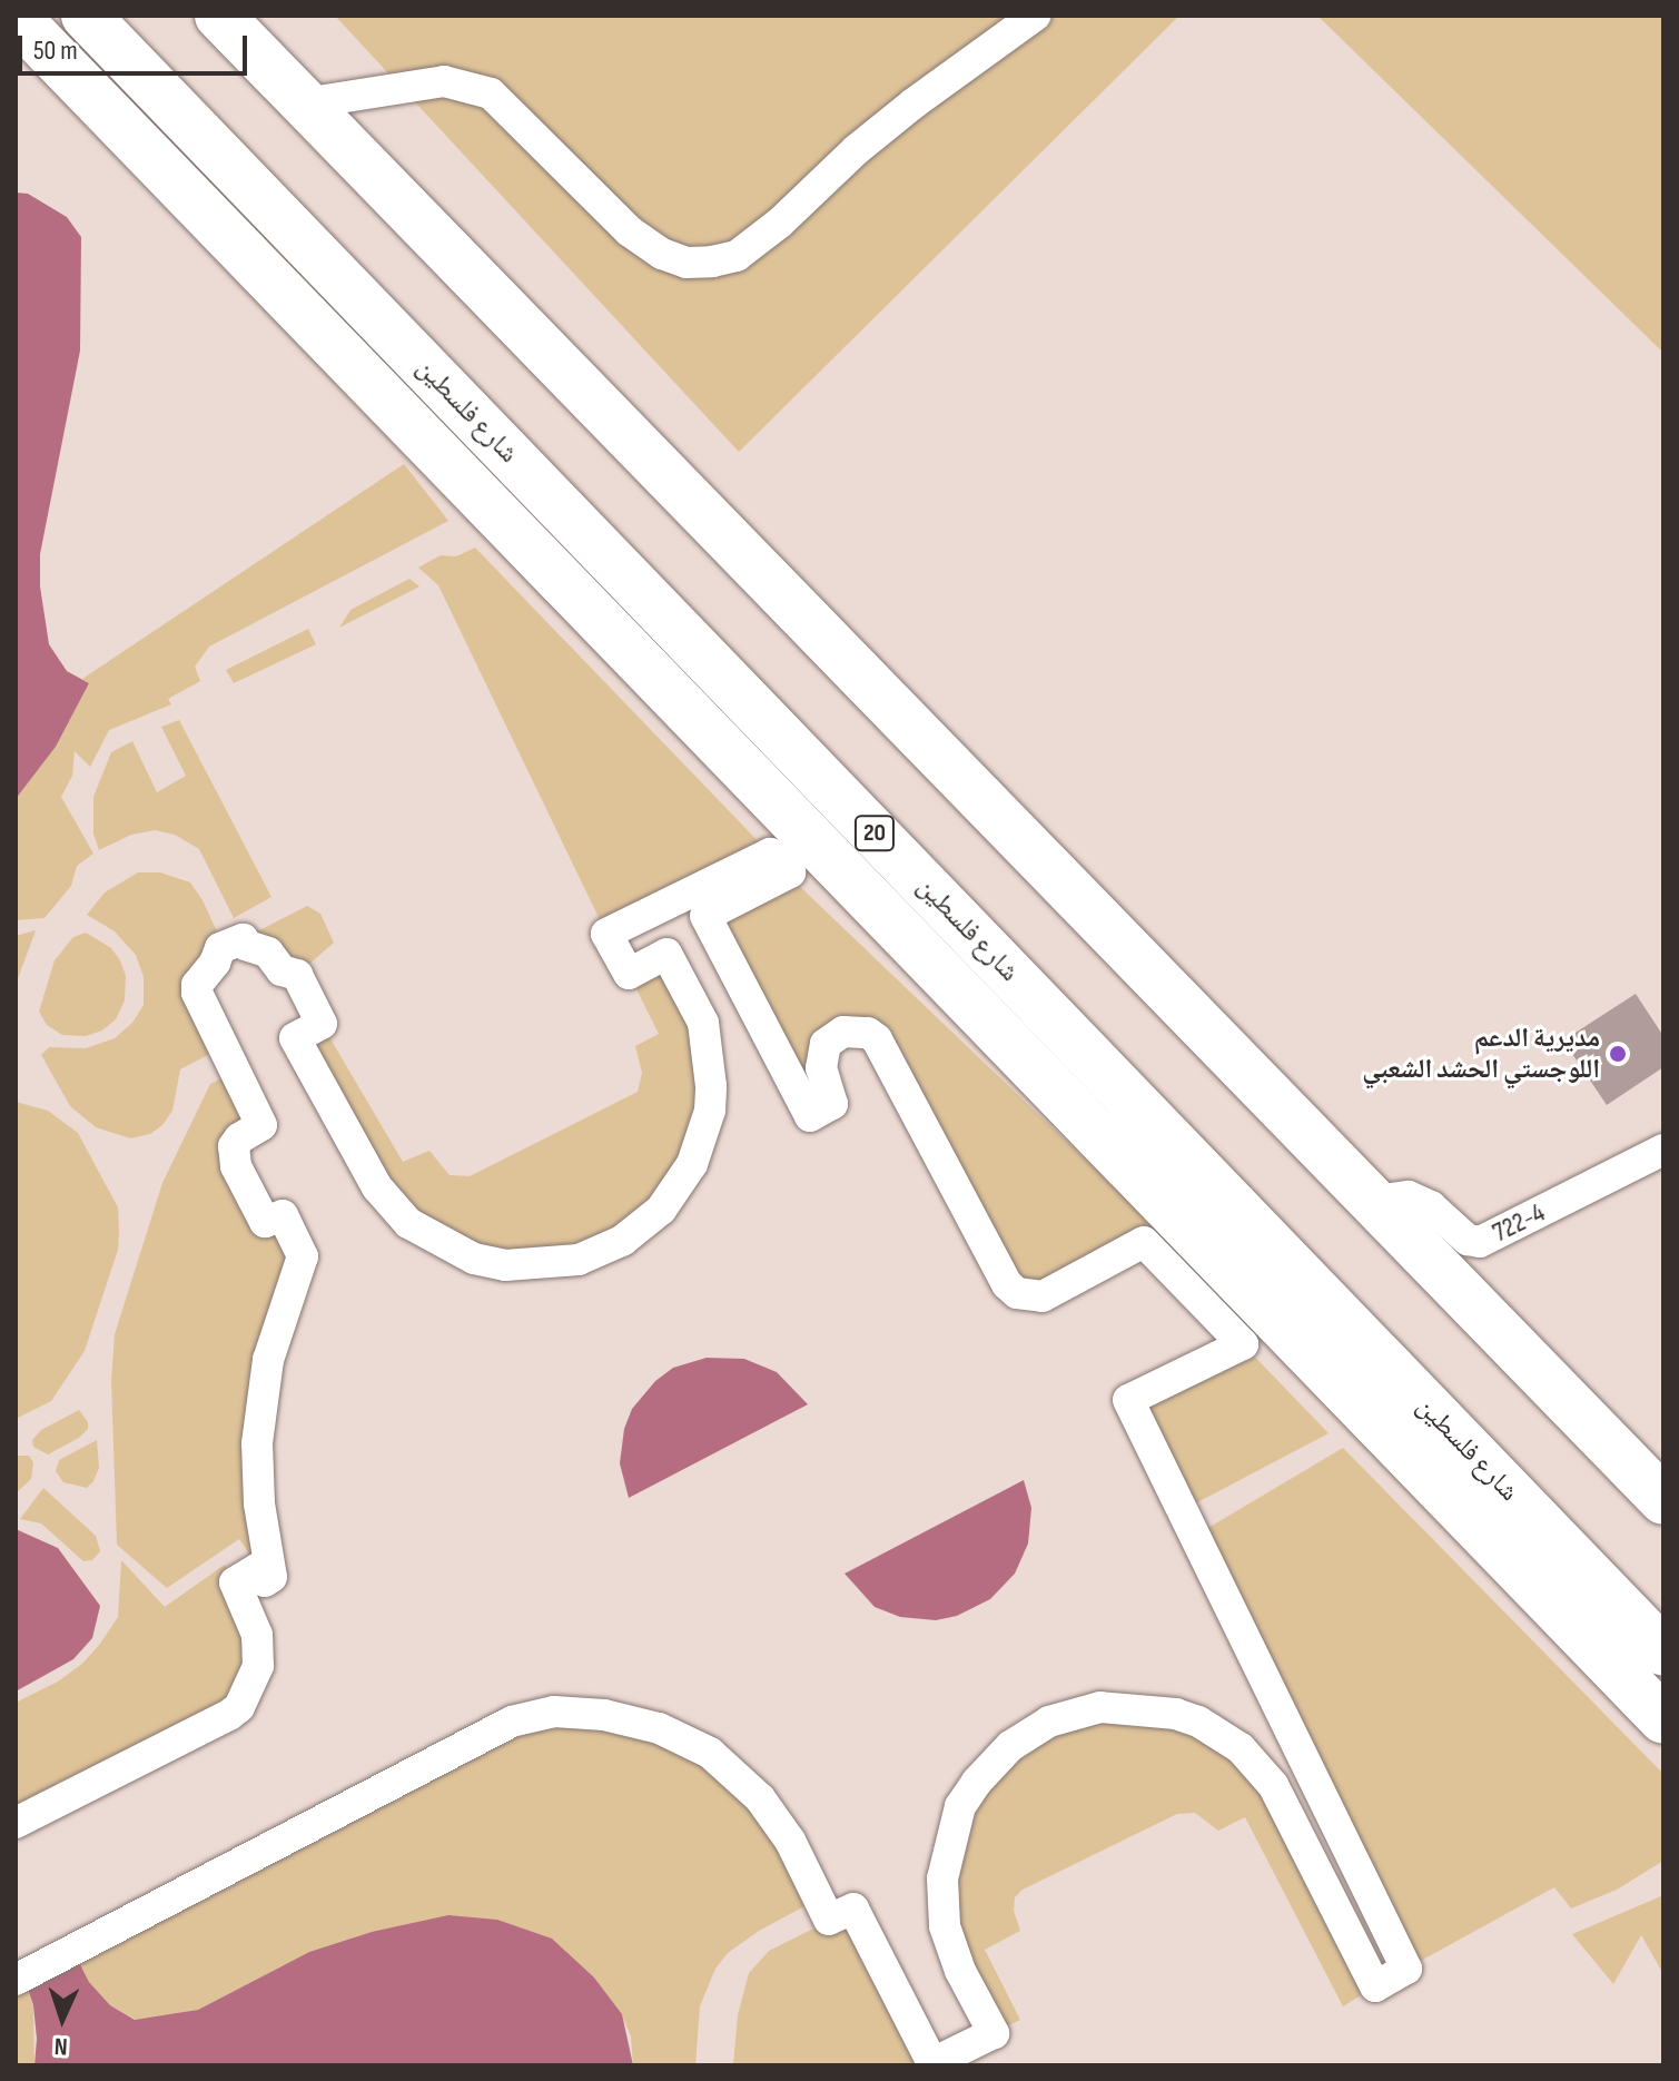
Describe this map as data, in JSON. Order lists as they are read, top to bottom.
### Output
{
  "streets": {
    "main road": ["شارع فلسطين", "20"],
    "street": ["722-4"]
  },
  "places": ["مديرية الدعم اللوجستي الحشد الشعبي"],
  "scale_bar": "50 m",
  "north": "bottom"
}
